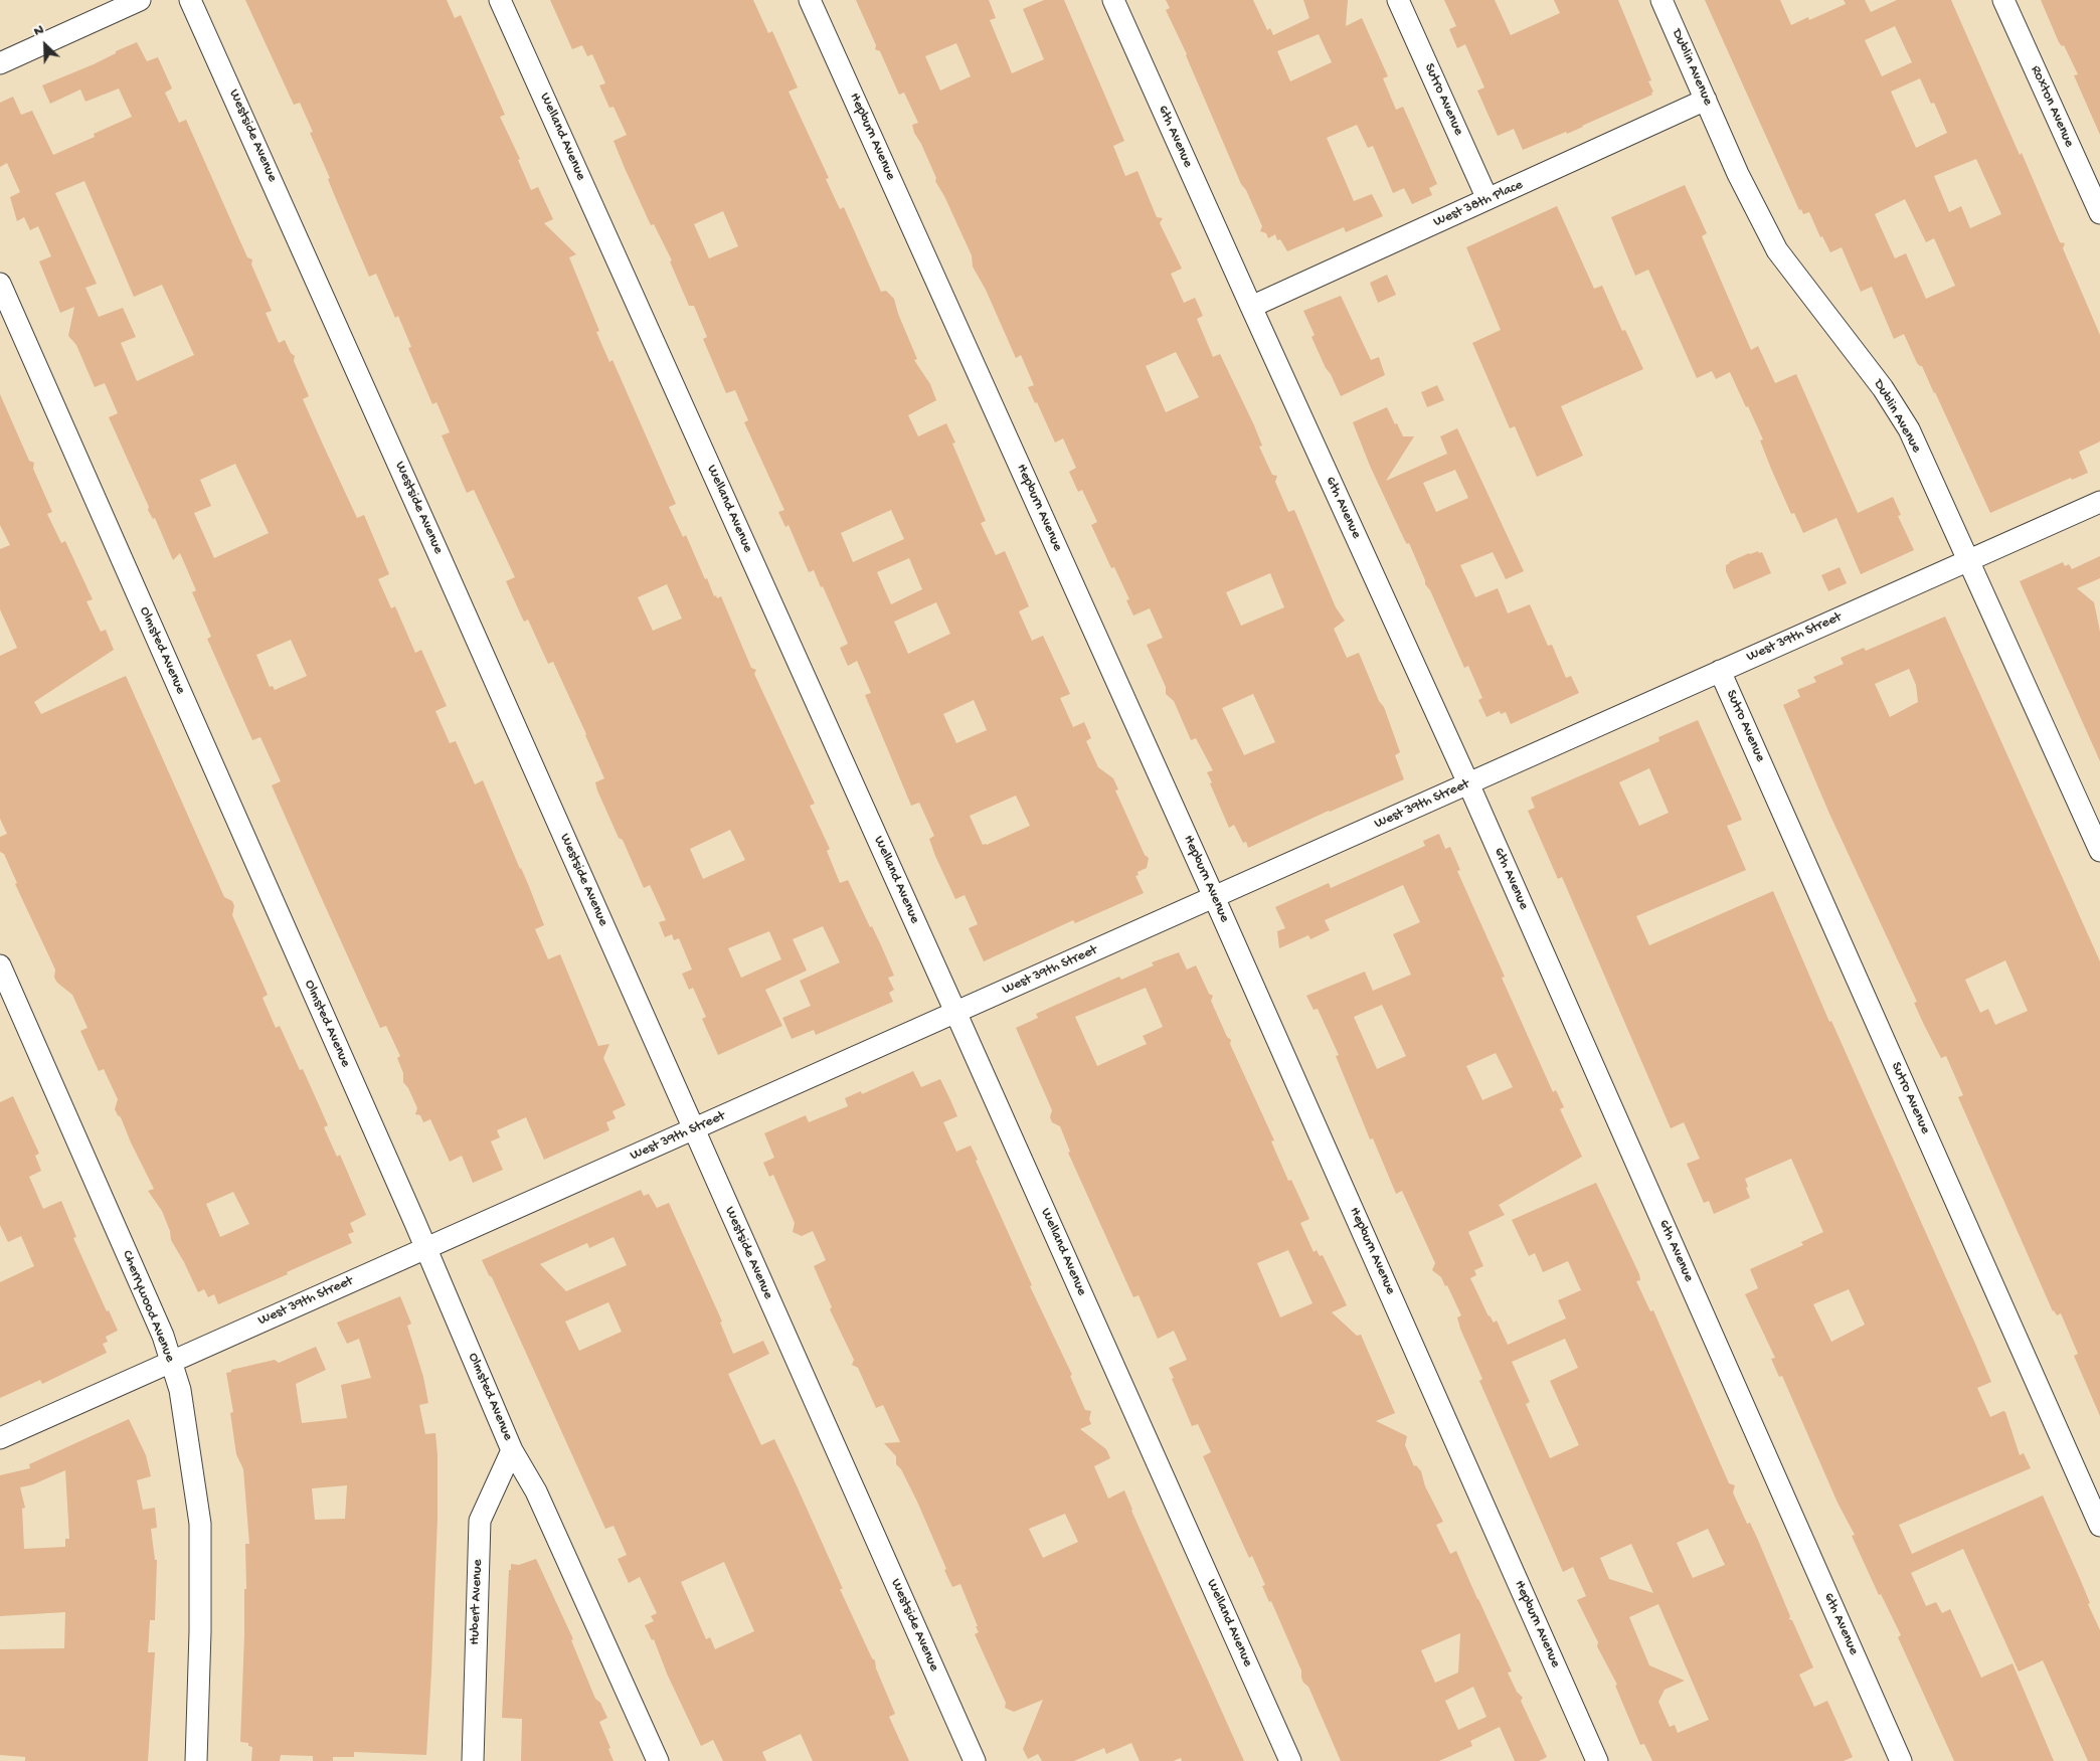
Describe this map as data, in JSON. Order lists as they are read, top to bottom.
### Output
{
  "streets": {
    "street": [
      "Dublin Avenue",
      "Sutro Avenue",
      "Roxton Avenue",
      "Westside Avenue",
      "Welland Avenue",
      "Hepburn Avenue",
      "6th Avenue",
      "West 38th Place",
      "West 39th Street",
      "Olmsted Avenue",
      "Cherrywood Avenue",
      "Hubert Avenue"
    ]
  },
  "crossings": [
    ["Dublin Avenue", "West 38th Place"],
    ["Dublin Avenue", "West 39th Street"],
    ["Sutro Avenue", "West 38th Place"],
    ["Sutro Avenue", "West 39th Street"],
    ["Westside Avenue", "West 39th Street"],
    ["Welland Avenue", "West 39th Street"],
    ["Hepburn Avenue", "West 39th Street"],
    ["6th Avenue", "West 38th Place"],
    ["6th Avenue", "West 39th Street"],
    ["West 39th Street", "Olmsted Avenue"],
    ["West 39th Street", "Cherrywood Avenue"],
    ["Olmsted Avenue", "Hubert Avenue"]
  ],
  "north": "top left"
}
